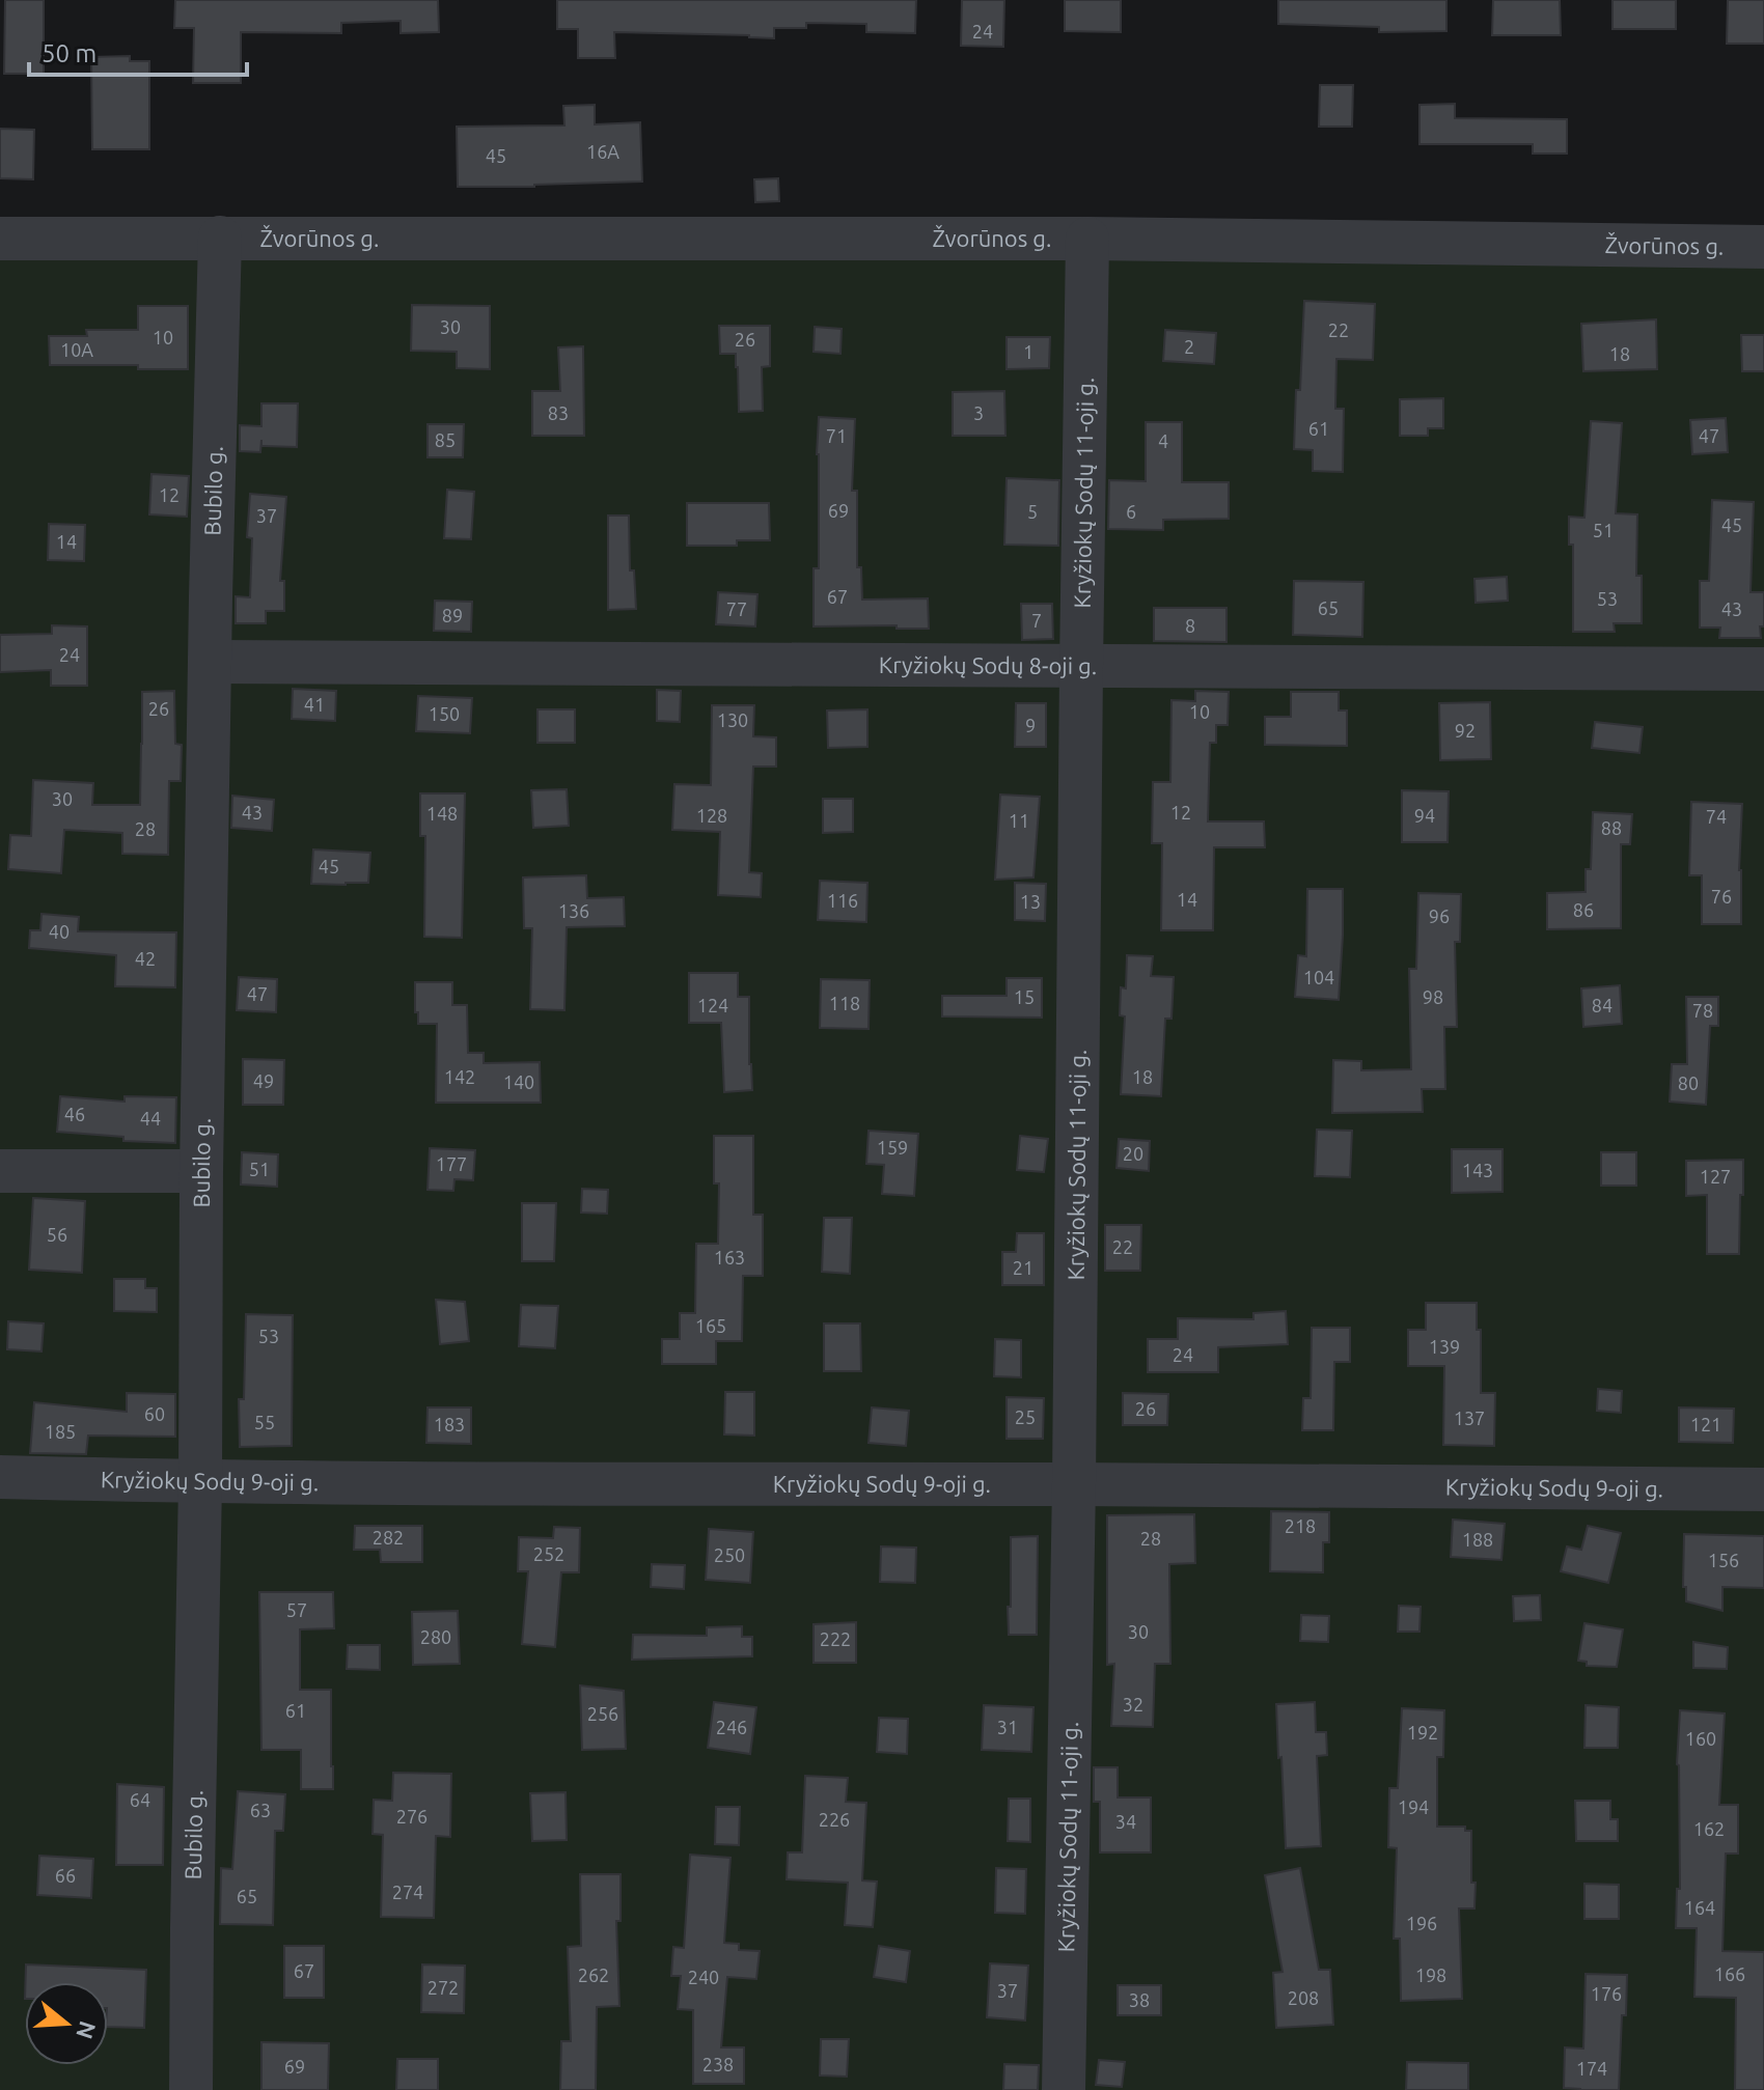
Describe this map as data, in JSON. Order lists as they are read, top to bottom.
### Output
{
  "streets": {
    "street": [
      "Žvorūnos g.",
      "Bubilo g.",
      "Kryžiokų Sodų 11-oji g.",
      "Kryžiokų Sodų 8-oji g.",
      "Kryžiokų Sodų 9-oji g."
    ]
  },
  "crossings": [
    ["Žvorūnos g.", "Bubilo g."],
    ["Žvorūnos g.", "Kryžiokų Sodų 11-oji g."],
    ["Bubilo g.", "Kryžiokų Sodų 8-oji g."],
    ["Bubilo g.", "Kryžiokų Sodų 9-oji g."],
    ["Kryžiokų Sodų 11-oji g.", "Kryžiokų Sodų 8-oji g."],
    ["Kryžiokų Sodų 11-oji g.", "Kryžiokų Sodų 9-oji g."]
  ],
  "house_numbers": [
    "24",
    "16A",
    "45",
    "30",
    "22",
    "10",
    "26",
    "2",
    "10A",
    "1",
    "18",
    "83",
    "3",
    "61",
    "71",
    "47",
    "85",
    "4",
    "12",
    "69",
    "5",
    "6",
    "37",
    "45",
    "51",
    "14",
    "67",
    "53",
    "65",
    "77",
    "43",
    "89",
    "7",
    "8",
    "24",
    "41",
    "26",
    "10",
    "150",
    "130",
    "9",
    "92",
    "30",
    "43",
    "12",
    "148",
    "128",
    "94",
    "74",
    "11",
    "88",
    "28",
    "45",
    "76",
    "14",
    "116",
    "13",
    "86",
    "136",
    "96",
    "40",
    "42",
    "104",
    "47",
    "15",
    "98",
    "118",
    "124",
    "84",
    "78",
    "142",
    "18",
    "49",
    "140",
    "80",
    "46",
    "44",
    "159",
    "20",
    "177",
    "51",
    "143",
    "127",
    "56",
    "22",
    "163",
    "21",
    "165",
    "53",
    "139",
    "24",
    "26",
    "60",
    "25",
    "137",
    "55",
    "183",
    "121",
    "185",
    "218",
    "282",
    "28",
    "188",
    "252",
    "250",
    "156",
    "57",
    "30",
    "280",
    "222",
    "32",
    "61",
    "256",
    "246",
    "31",
    "192",
    "160",
    "64",
    "194",
    "63",
    "276",
    "226",
    "34",
    "162",
    "66",
    "274",
    "65",
    "164",
    "196",
    "67",
    "166",
    "262",
    "198",
    "240",
    "272",
    "37",
    "176",
    "208",
    "38",
    "238",
    "69",
    "174"
  ],
  "scale_bar": "50 m",
  "north": "right"
}
